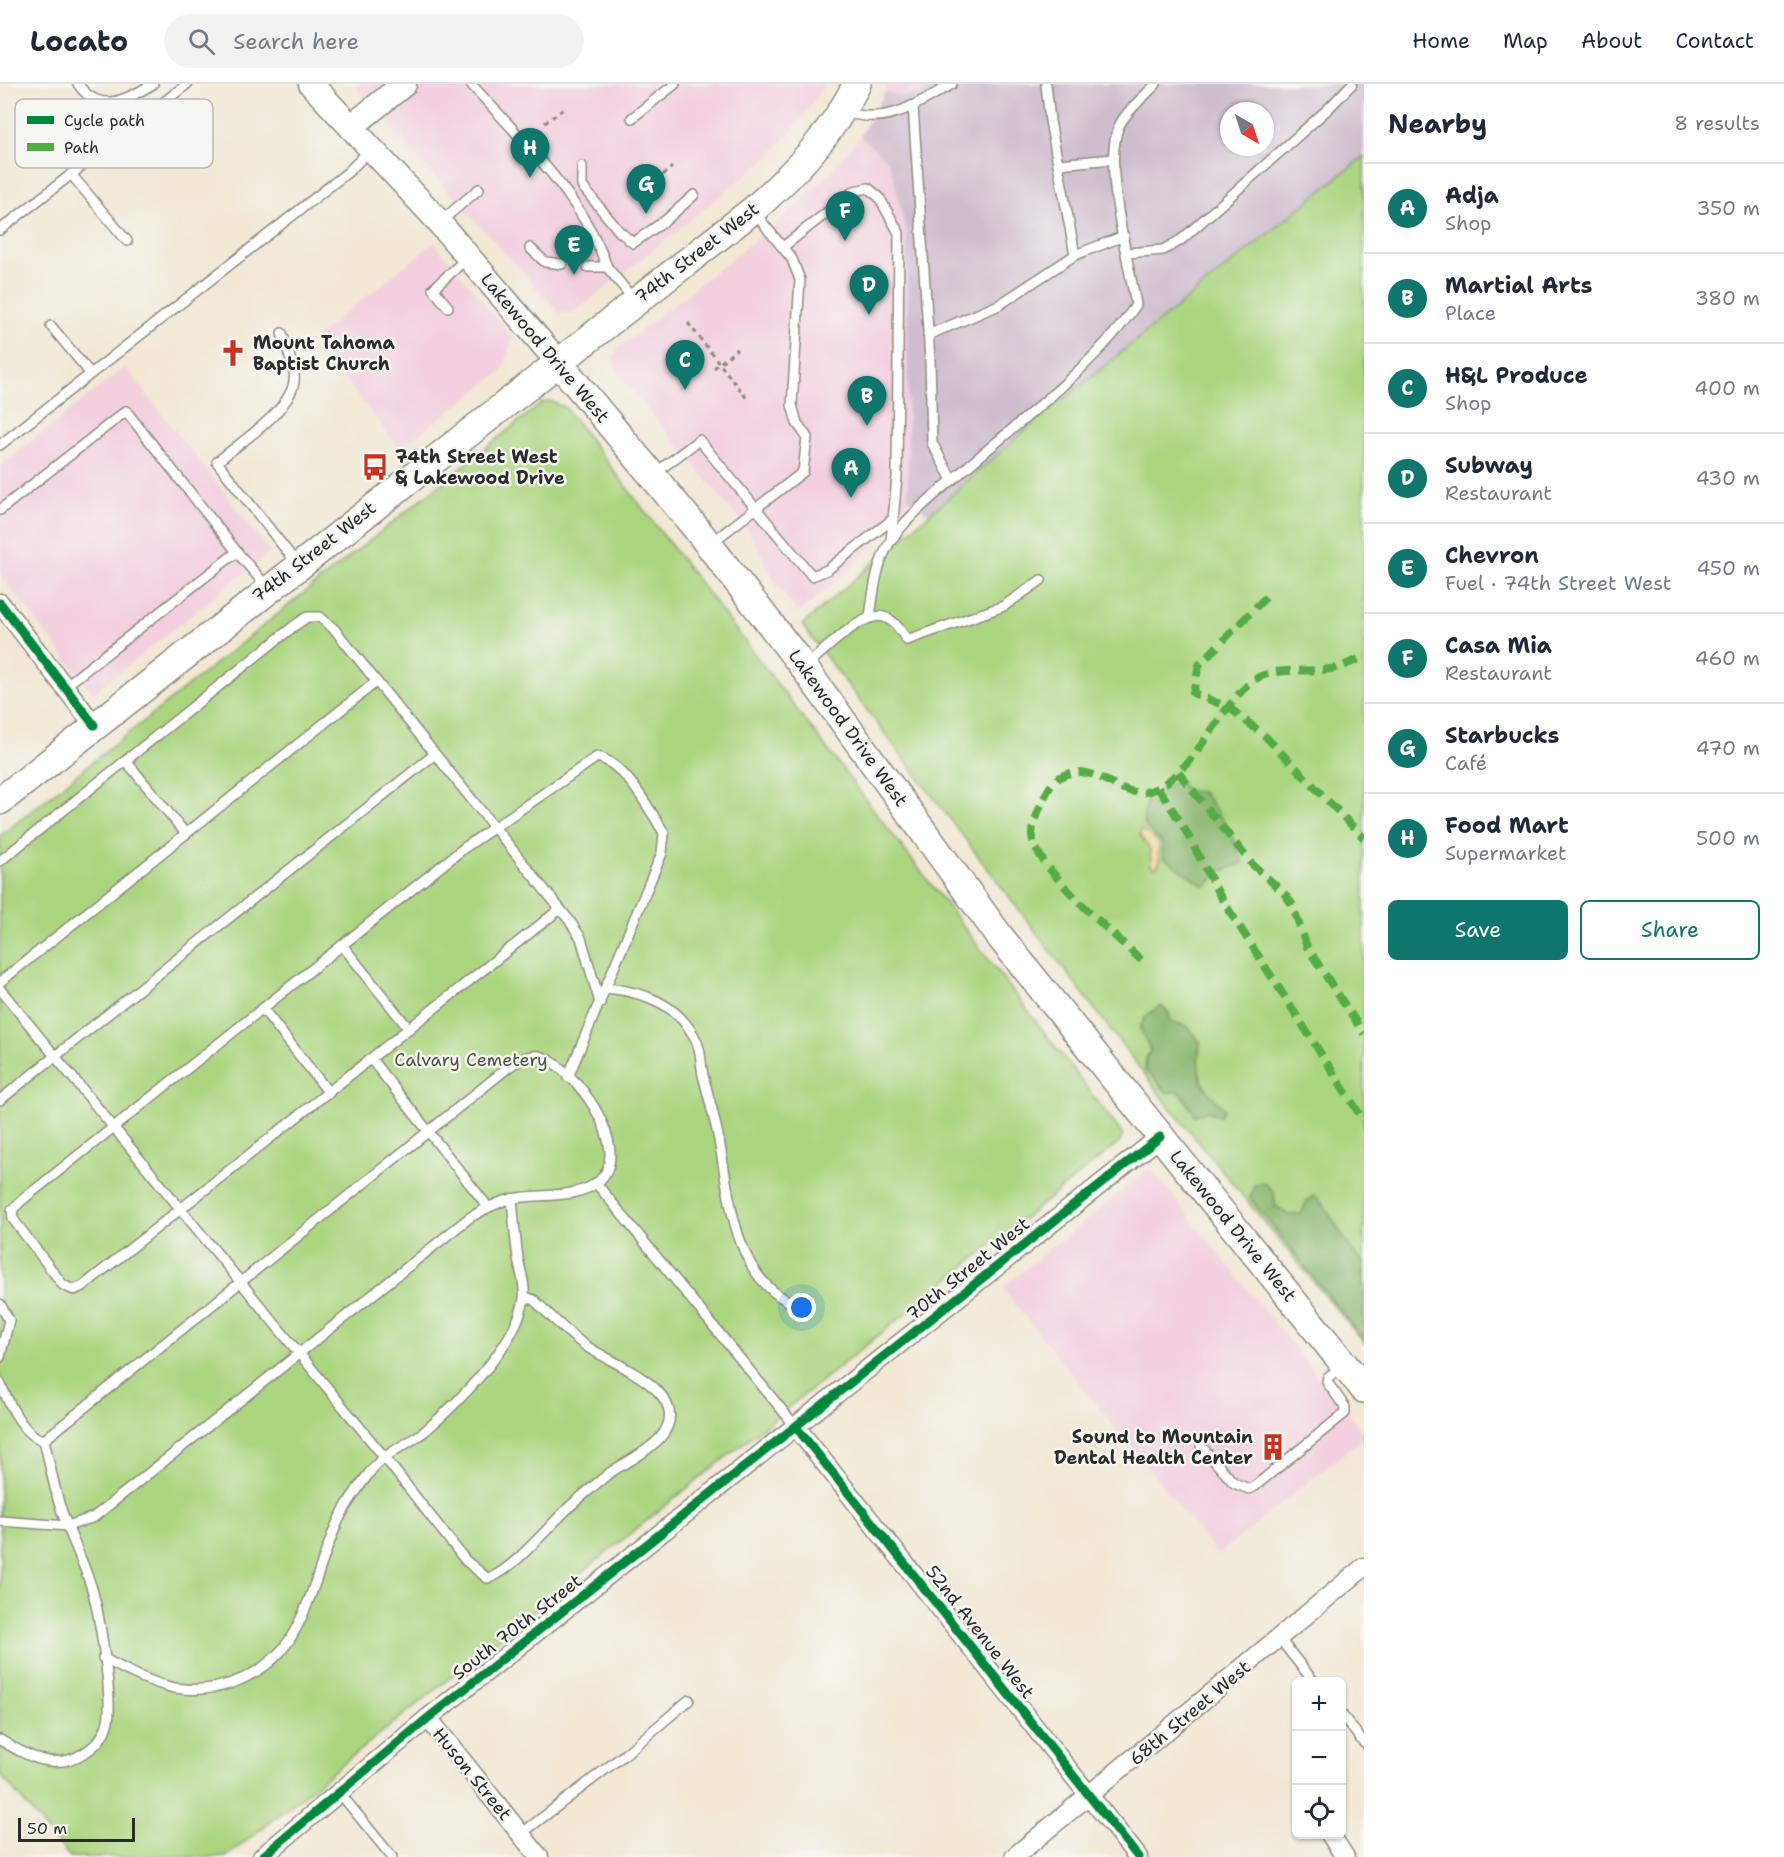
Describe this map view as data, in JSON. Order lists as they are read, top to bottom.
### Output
{
  "streets": {
    "main road": ["74th Street West", "Lakewood Drive West"],
    "street": [
      "70th Street West",
      "South 70th Street",
      "52nd Avenue West",
      "68th Street West",
      "Huson Street"
    ]
  },
  "crossings": [
    ["74th Street West", "Lakewood Drive West"],
    ["Lakewood Drive West", "70th Street West"],
    ["70th Street West", "South 70th Street"],
    ["70th Street West", "52nd Avenue West"],
    ["South 70th Street", "52nd Avenue West"],
    ["South 70th Street", "Huson Street"],
    ["52nd Avenue West", "68th Street West"]
  ],
  "parks": ["Calvary Cemetery"],
  "places": {
    "church": ["Mount Tahoma Baptist Church"],
    "bus stop": ["74th Street West & Lakewood Drive"],
    "building": ["Sound to Mountain Dental Health Center"]
  },
  "legend": ["Cycle path", "Path"],
  "scale_bar": "50 m",
  "north": "bottom right",
  "page": {
    "header": "Locato",
    "search": "Search here",
    "nav": [
      "Home",
      "Map",
      "About",
      "Contact"
    ],
    "heading": ["Nearby", "8 results"],
    "pins": [
      "H",
      "G",
      "F",
      "E",
      "D",
      "C",
      "B",
      "A"
    ],
    "list": [
      {
        "mark": "A",
        "name": "Adja",
        "note": "Shop",
        "value": "350 m"
      },
      {
        "mark": "B",
        "name": "Martial Arts",
        "note": "Place",
        "value": "380 m"
      },
      {
        "mark": "C",
        "name": "H&L Produce",
        "note": "Shop",
        "value": "400 m"
      },
      {
        "mark": "D",
        "name": "Subway",
        "note": "Restaurant",
        "value": "430 m"
      },
      {
        "mark": "E",
        "name": "Chevron",
        "note": "Fuel · 74th Street West",
        "value": "450 m"
      },
      {
        "mark": "F",
        "name": "Casa Mia",
        "note": "Restaurant",
        "value": "460 m"
      },
      {
        "mark": "G",
        "name": "Starbucks",
        "note": "Café",
        "value": "470 m"
      },
      {
        "mark": "H",
        "name": "Food Mart",
        "note": "Supermarket",
        "value": "500 m"
      }
    ],
    "buttons": ["Save", "Share"],
    "map_buttons": ["+", "−"],
    "scale": "50 m"
  }
}
